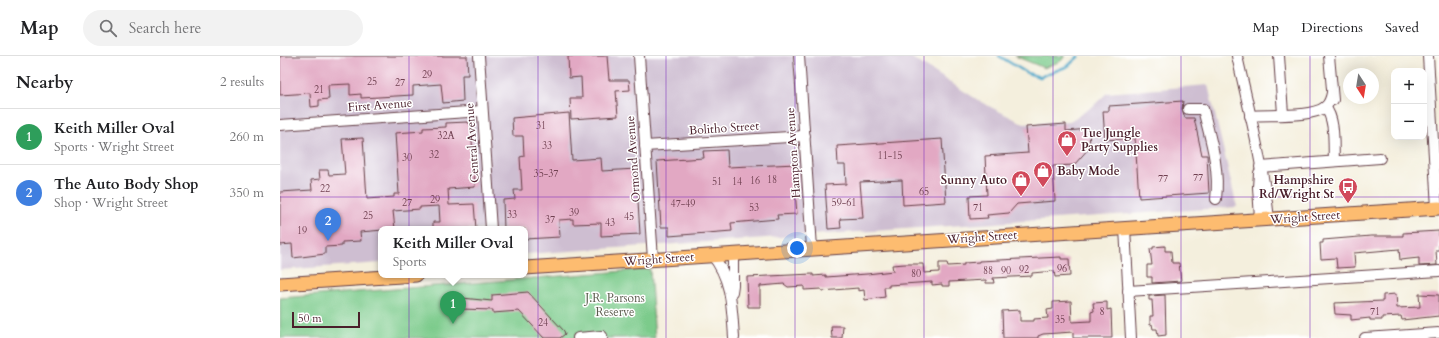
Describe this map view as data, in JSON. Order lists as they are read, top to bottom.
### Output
{
  "streets": {
    "main road": ["Wright Street"],
    "street": [
      "First Avenue",
      "Bolitho Street",
      "Central Avenue",
      "Hampton Avenue",
      "Ormond Avenue"
    ]
  },
  "crossings": [
    ["First Avenue", "Central Avenue"],
    ["Bolitho Street", "Hampton Avenue"],
    ["Bolitho Street", "Ormond Avenue"],
    ["Hampton Avenue", "Wright Street"],
    ["Ormond Avenue", "Wright Street"]
  ],
  "parks": ["J.R. Parsons Reserve"],
  "places": {
    "shop": ["Tue Jungle Party Supplies", "Baby Mode", "Sunny Auto"],
    "bus stop": ["Hampshire Rd/Wright St"]
  },
  "house_numbers": [
    "29",
    "25",
    "27",
    "21",
    "31",
    "32A",
    "33",
    "32",
    "11-15",
    "30",
    "35-37",
    "77",
    "77",
    "18",
    "16",
    "51",
    "14",
    "22",
    "65",
    "29",
    "27",
    "59-61",
    "47-49",
    "53",
    "71",
    "39",
    "33",
    "25",
    "45",
    "37",
    "43",
    "19",
    "96",
    "92",
    "88",
    "90",
    "80",
    "8",
    "71",
    "35",
    "24"
  ],
  "scale_bar": "50 m",
  "north": "bottom",
  "page": {
    "header": "Map",
    "search": "Search here",
    "nav": ["Map", "Directions", "Saved"],
    "heading": ["Nearby", "2 results"],
    "map_buttons": ["+", "−"],
    "list": [
      {
        "mark": "1",
        "name": "Keith Miller Oval",
        "note": "Sports · Wright Street",
        "value": "260 m"
      },
      {
        "mark": "2",
        "name": "The Auto Body Shop",
        "note": "Shop · Wright Street",
        "value": "350 m"
      }
    ],
    "pins": ["2", "1"],
    "popup": ["Keith Miller Oval", "Sports"],
    "scale": "50 m"
  }
}
